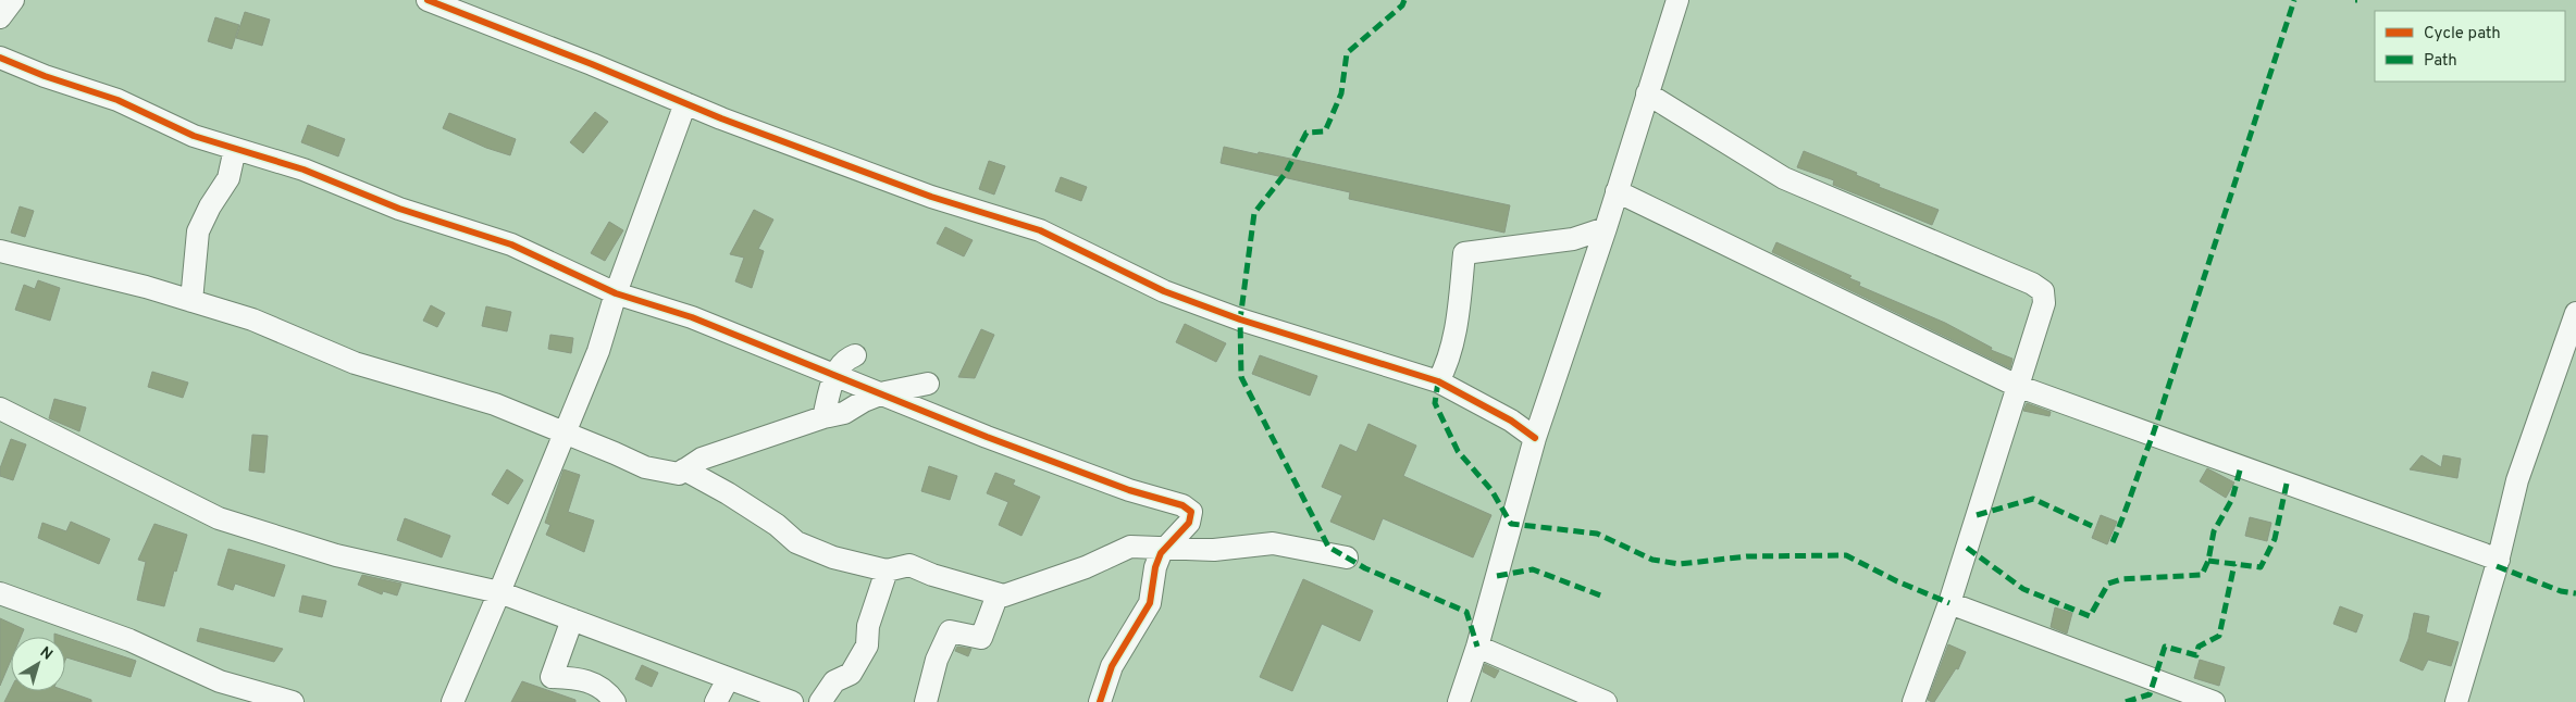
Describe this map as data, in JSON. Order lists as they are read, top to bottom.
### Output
{
  "legend": ["Cycle path", "Path"],
  "north": "top right"
}
